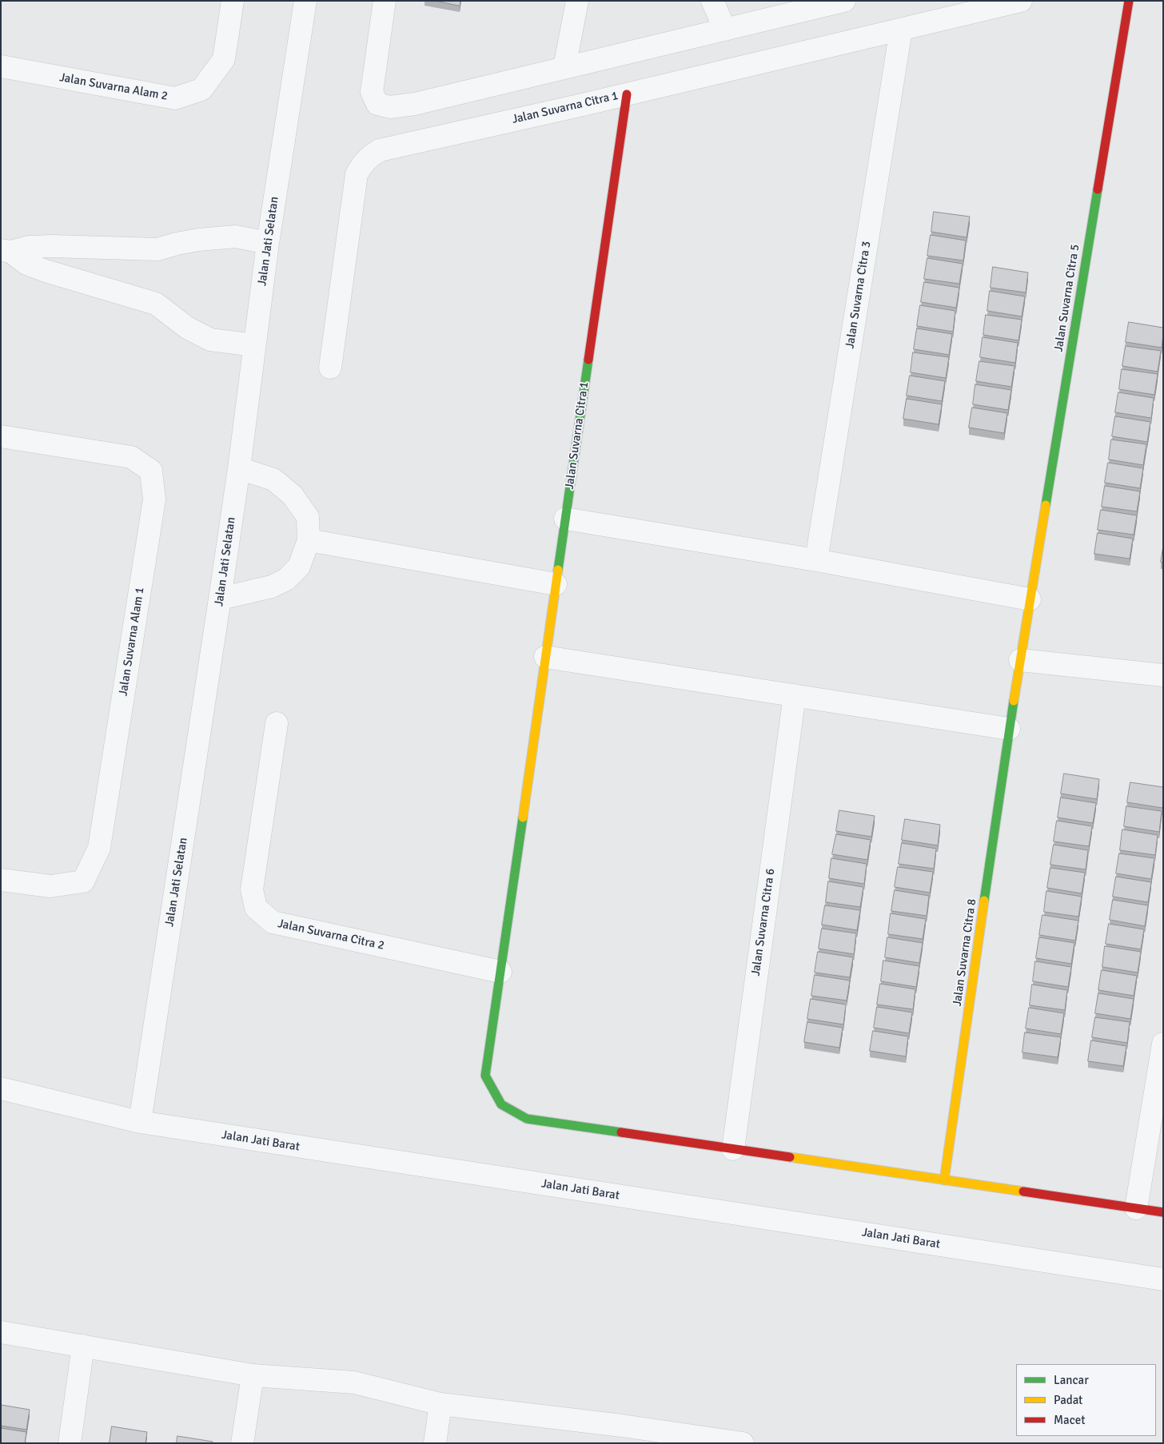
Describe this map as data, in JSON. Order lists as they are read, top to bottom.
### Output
{
  "streets": {
    "street": [
      "Jalan Suvarna Alam 2",
      "Jalan Suvarna Citra 1",
      "Jalan Jati Selatan",
      "Jalan Suvarna Citra 3",
      "Jalan Suvarna Citra 5",
      "Jalan Suvarna Alam 1",
      "Jalan Suvarna Citra 6",
      "Jalan Suvarna Citra 2",
      "Jalan Suvarna Citra 8",
      "Jalan Jati Barat"
    ]
  },
  "crossings": [
    ["Jalan Jati Selatan", "Jalan Jati Barat"],
    ["Jalan Suvarna Citra 5", "Jalan Suvarna Citra 8"]
  ],
  "legend": ["Lancar", "Padat", "Macet"]
}
